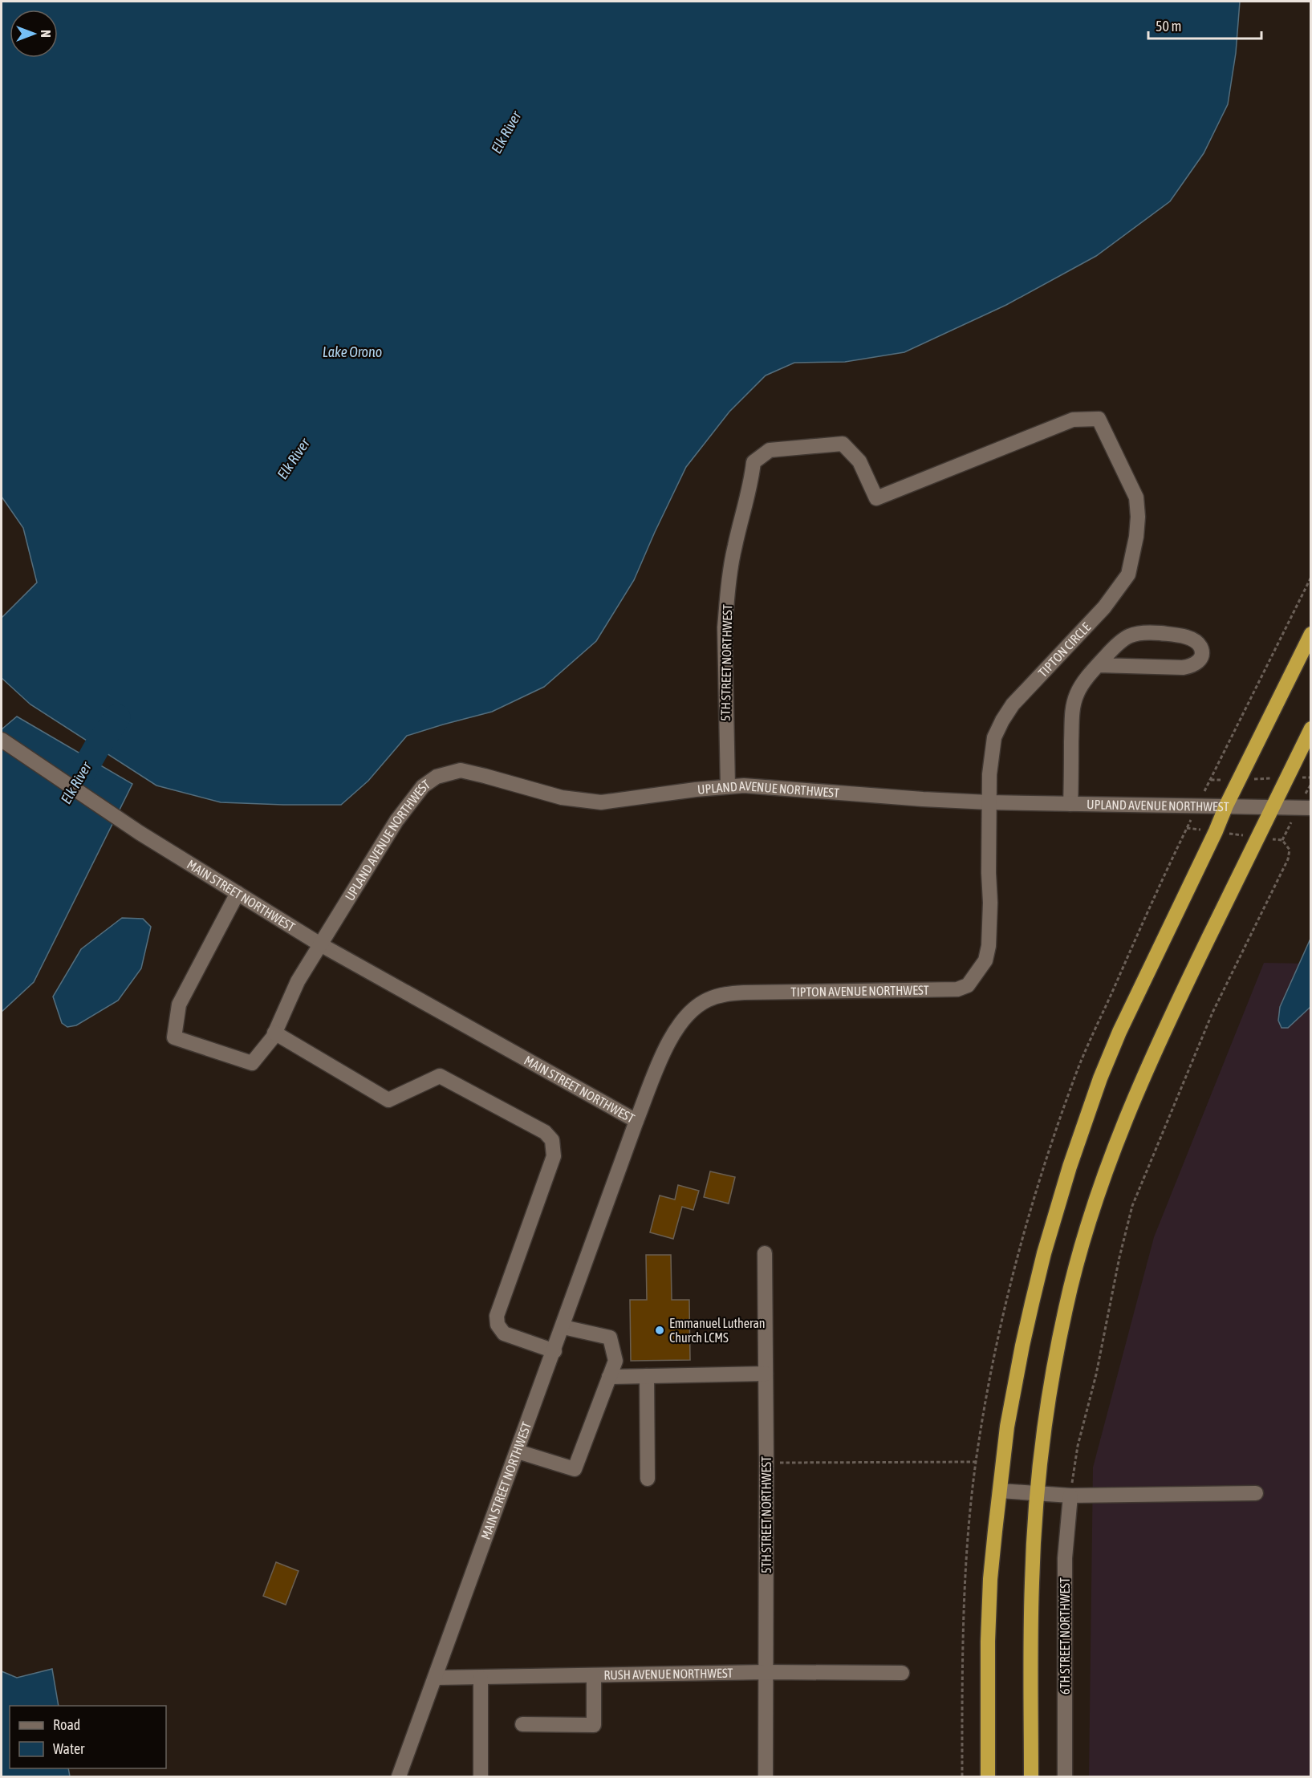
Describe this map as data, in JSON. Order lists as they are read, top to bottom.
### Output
{
  "streets": {
    "street": [
      "TIPTON CIRCLE",
      "5TH STREET NORTHWEST",
      "UPLAND AVENUE NORTHWEST",
      "MAIN STREET NORTHWEST",
      "TIPTON AVENUE NORTHWEST",
      "6TH STREET NORTHWEST",
      "RUSH AVENUE NORTHWEST"
    ]
  },
  "crossings": [
    ["TIPTON CIRCLE", "5TH STREET NORTHWEST"],
    ["TIPTON CIRCLE", "UPLAND AVENUE NORTHWEST"],
    ["TIPTON CIRCLE", "TIPTON AVENUE NORTHWEST"],
    ["5TH STREET NORTHWEST", "UPLAND AVENUE NORTHWEST"],
    ["5TH STREET NORTHWEST", "RUSH AVENUE NORTHWEST"],
    ["UPLAND AVENUE NORTHWEST", "MAIN STREET NORTHWEST"],
    ["UPLAND AVENUE NORTHWEST", "TIPTON AVENUE NORTHWEST"],
    ["MAIN STREET NORTHWEST", "TIPTON AVENUE NORTHWEST"],
    ["MAIN STREET NORTHWEST", "RUSH AVENUE NORTHWEST"]
  ],
  "water": ["Elk River", "Lake Orono"],
  "places": ["Emmanuel Lutheran Church LCMS"],
  "legend": ["Road", "Water"],
  "scale_bar": "50 m",
  "north": "right"
}
